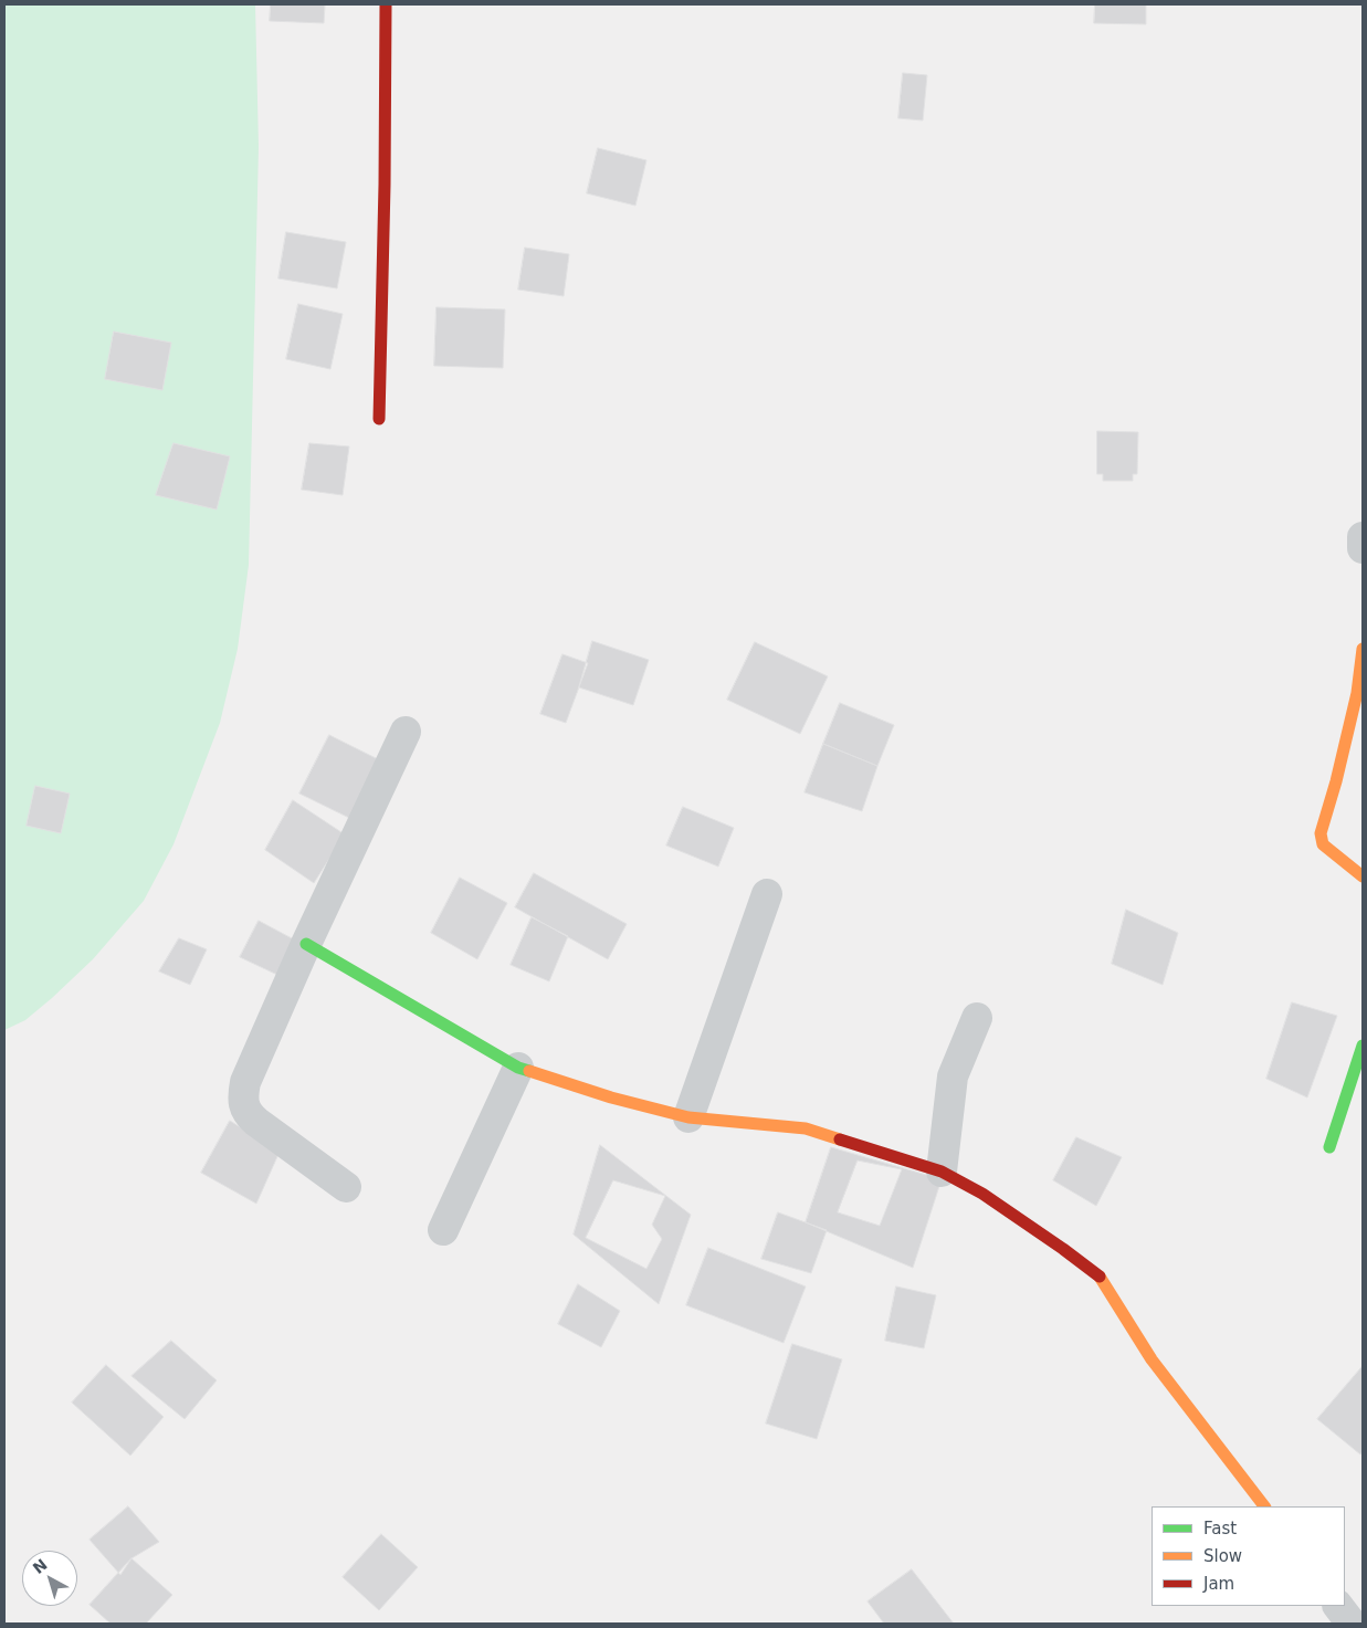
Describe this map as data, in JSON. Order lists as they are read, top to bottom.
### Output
{
  "legend": ["Fast", "Slow", "Jam"],
  "north": "top left"
}
